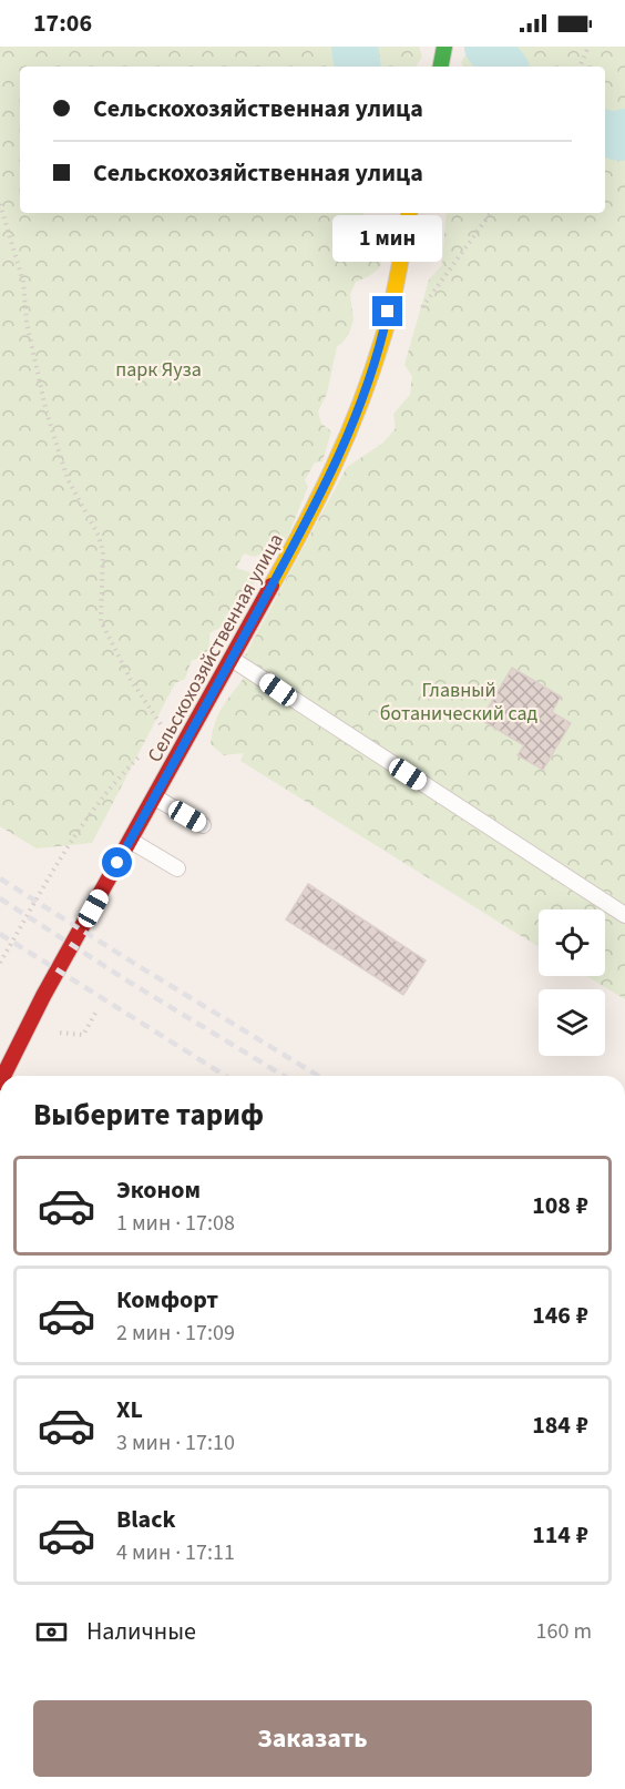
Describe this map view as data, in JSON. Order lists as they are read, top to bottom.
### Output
{
  "streets": {
    "main road": ["Сельскохозяйственная улица"]
  },
  "parks": ["парк Яуза", "Главный ботанический сад"],
  "page": {
    "status": "17:06",
    "banner": ["Сельскохозяйственная улица", "Сельскохозяйственная улица"],
    "bubble": "1 мин",
    "heading": "Выберите тариф",
    "list": [
      {
        "name": "Эконом",
        "note": "1 мин · 17:08",
        "value": "108 ₽"
      },
      {
        "name": "Комфорт",
        "note": "2 мин · 17:09",
        "value": "146 ₽"
      },
      {
        "name": "XL",
        "note": "3 мин · 17:10",
        "value": "184 ₽"
      },
      {
        "name": "Black",
        "note": "4 мин · 17:11",
        "value": "114 ₽"
      }
    ],
    "pay": ["Наличные", "160 m"],
    "buttons": "Заказать"
  }
}
